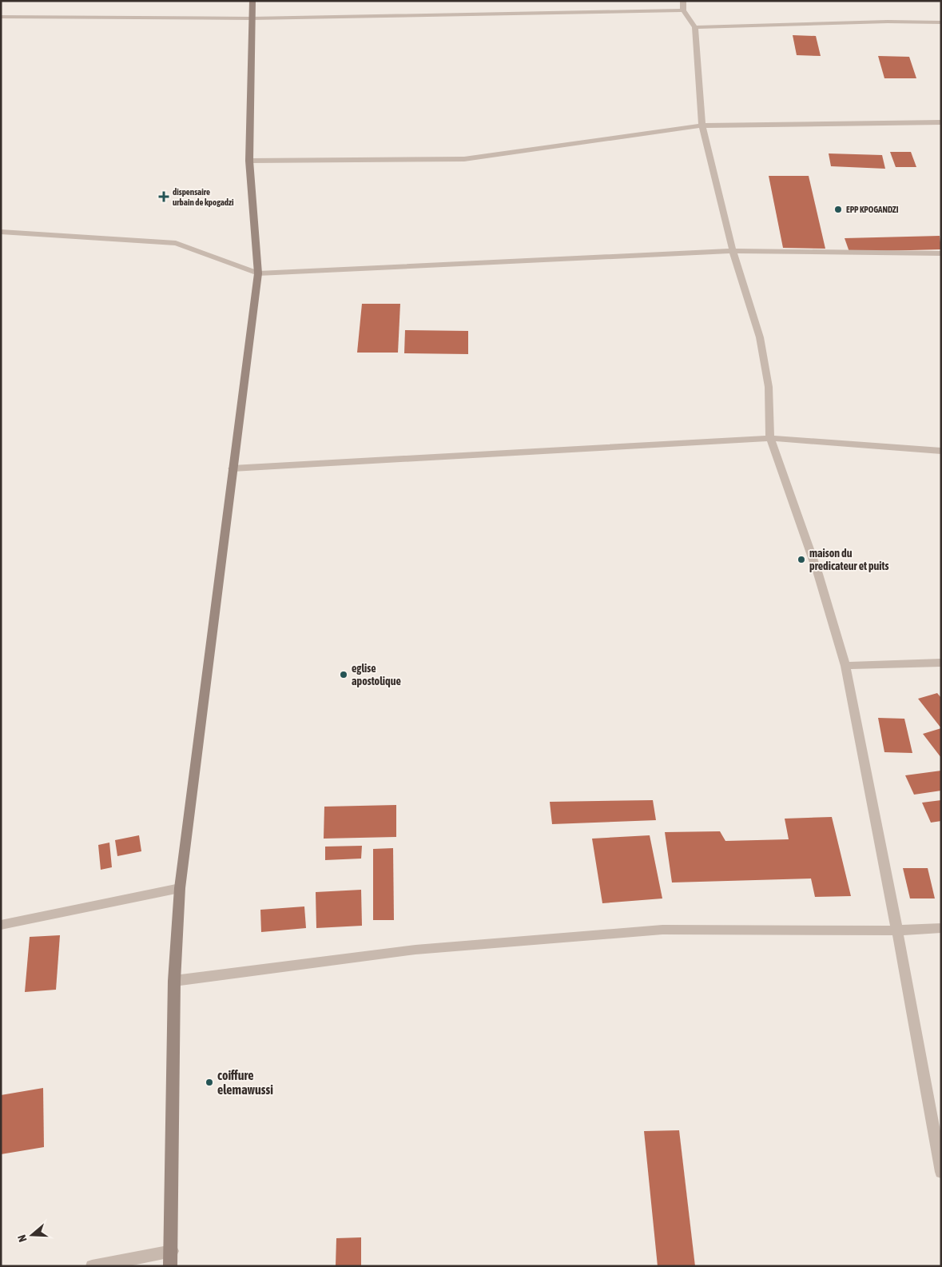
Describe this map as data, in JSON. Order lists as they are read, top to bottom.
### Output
{
  "places": {
    "health": ["dispensaire urbain de kpogadzi"],
    "other": [
      "EPP KPOGANDZI",
      "maison du predicateur et puits",
      "eglise apostolique",
      "coiffure elemawussi"
    ]
  },
  "north": "left"
}
